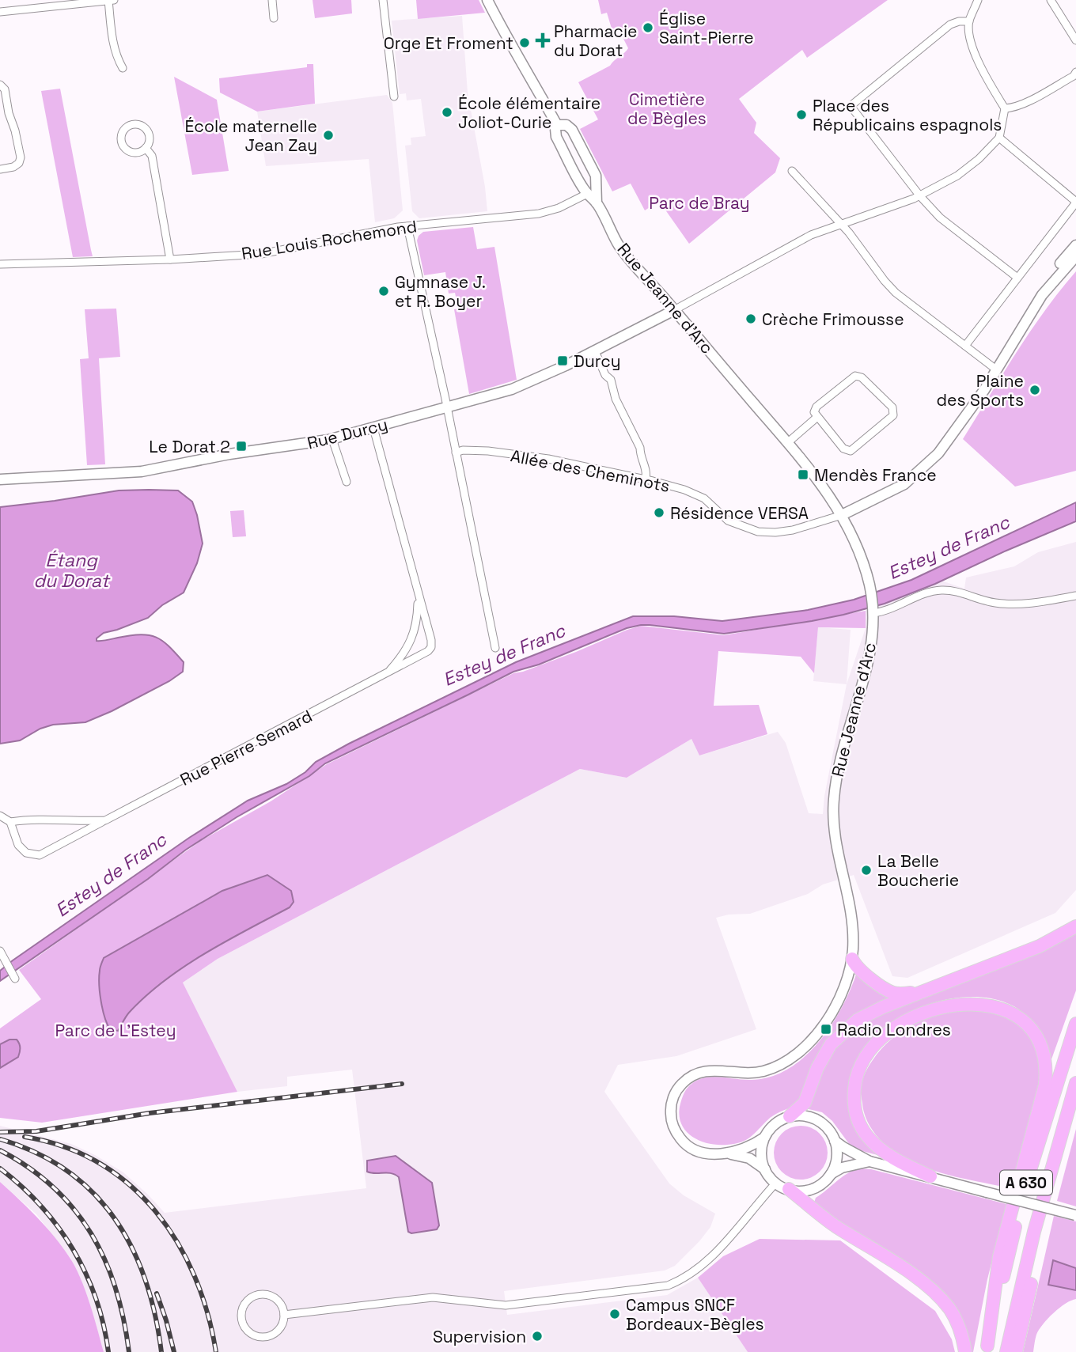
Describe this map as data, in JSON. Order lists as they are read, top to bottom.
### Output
{
  "streets": {
    "highway": ["A 630"],
    "street": [
      "Rue Louis Rochemond",
      "Rue Jeanne d'Arc",
      "Rue Durcy",
      "Allée des Cheminots",
      "Rue Pierre Semard"
    ]
  },
  "crossings": [
    ["Rue Louis Rochemond", "Rue Jeanne d'Arc"],
    ["Rue Jeanne d'Arc", "Rue Durcy"],
    ["Rue Jeanne d'Arc", "Allée des Cheminots"],
    ["Rue Durcy", "Rue Pierre Semard"]
  ],
  "water": ["Estey de Franc", "Étang du Dorat"],
  "parks": ["Cimetière de Bègles", "Parc de Bray", "Parc de L'Estey"],
  "places": {
    "other": [
      "Église Saint-Pierre",
      "Orge Et Froment",
      "École élémentaire Joliot-Curie",
      "Place des Républicains espagnols",
      "École maternelle Jean Zay",
      "Gymnase J. et R. Boyer",
      "Crèche Frimousse",
      "Plaine des Sports",
      "Résidence VERSA",
      "La Belle Boucherie",
      "Campus SNCF Bordeaux-Bègles",
      "Supervision"
    ],
    "health": ["Pharmacie du Dorat"],
    "transit": [
      "Durcy",
      "Le Dorat 2",
      "Mendès France",
      "Radio Londres"
    ]
  }
}
